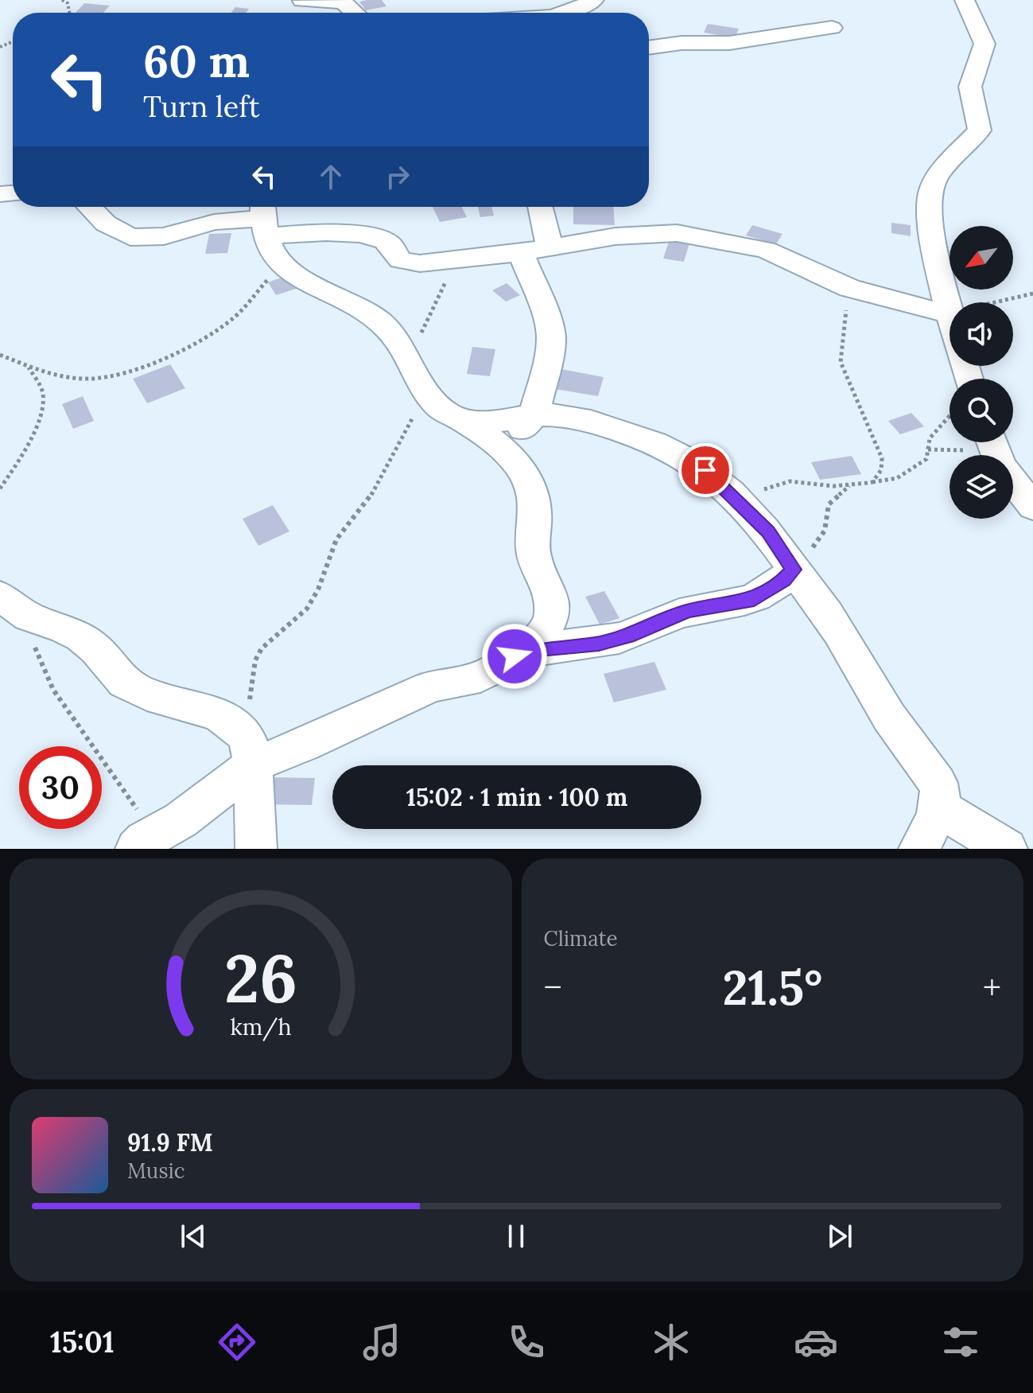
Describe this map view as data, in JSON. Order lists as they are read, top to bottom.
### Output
{
  "north": "bottom left",
  "page": {
    "turn": ["60 m", "Turn left"],
    "limit": "30",
    "trip": "15:02 · 1 min · 100 m",
    "tile": "Climate",
    "heat": ["−", "21.5°", "+"],
    "song": ["91.9 FM", "Music"],
    "tabs": "15:01",
    "gauge": ["26", "km/h"]
  }
}
